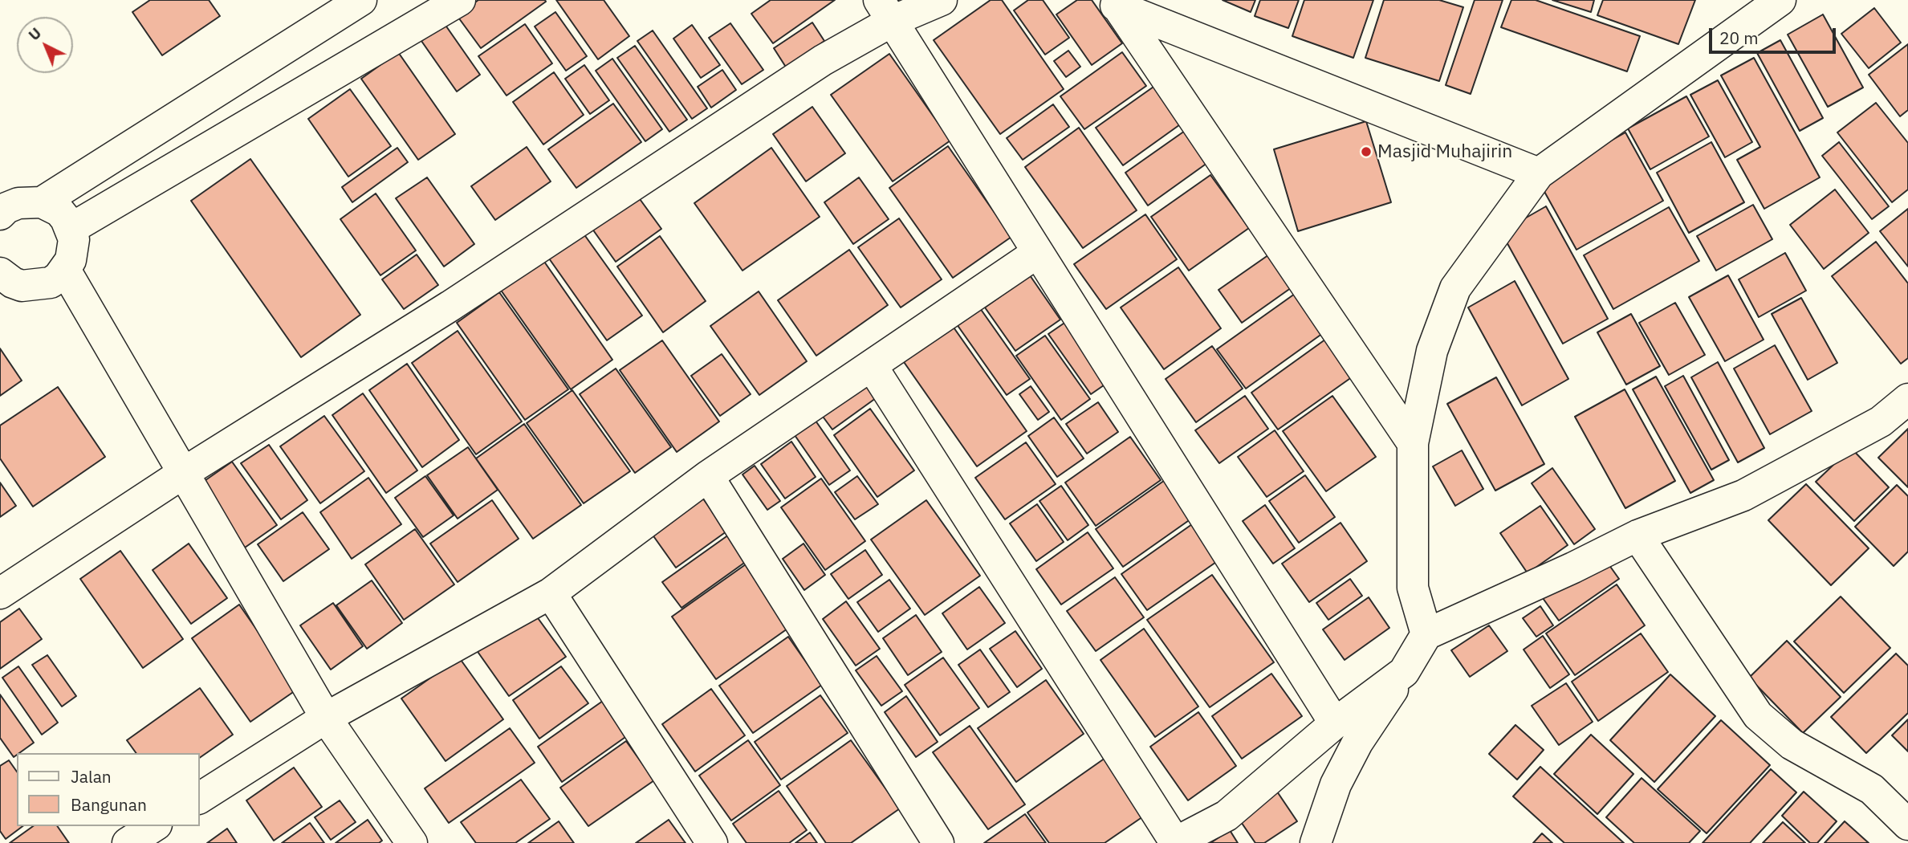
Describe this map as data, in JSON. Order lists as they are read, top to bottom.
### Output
{
  "places": ["Masjid Muhajirin"],
  "legend": ["Jalan", "Bangunan"],
  "scale_bar": "20 m",
  "north": "top left"
}
